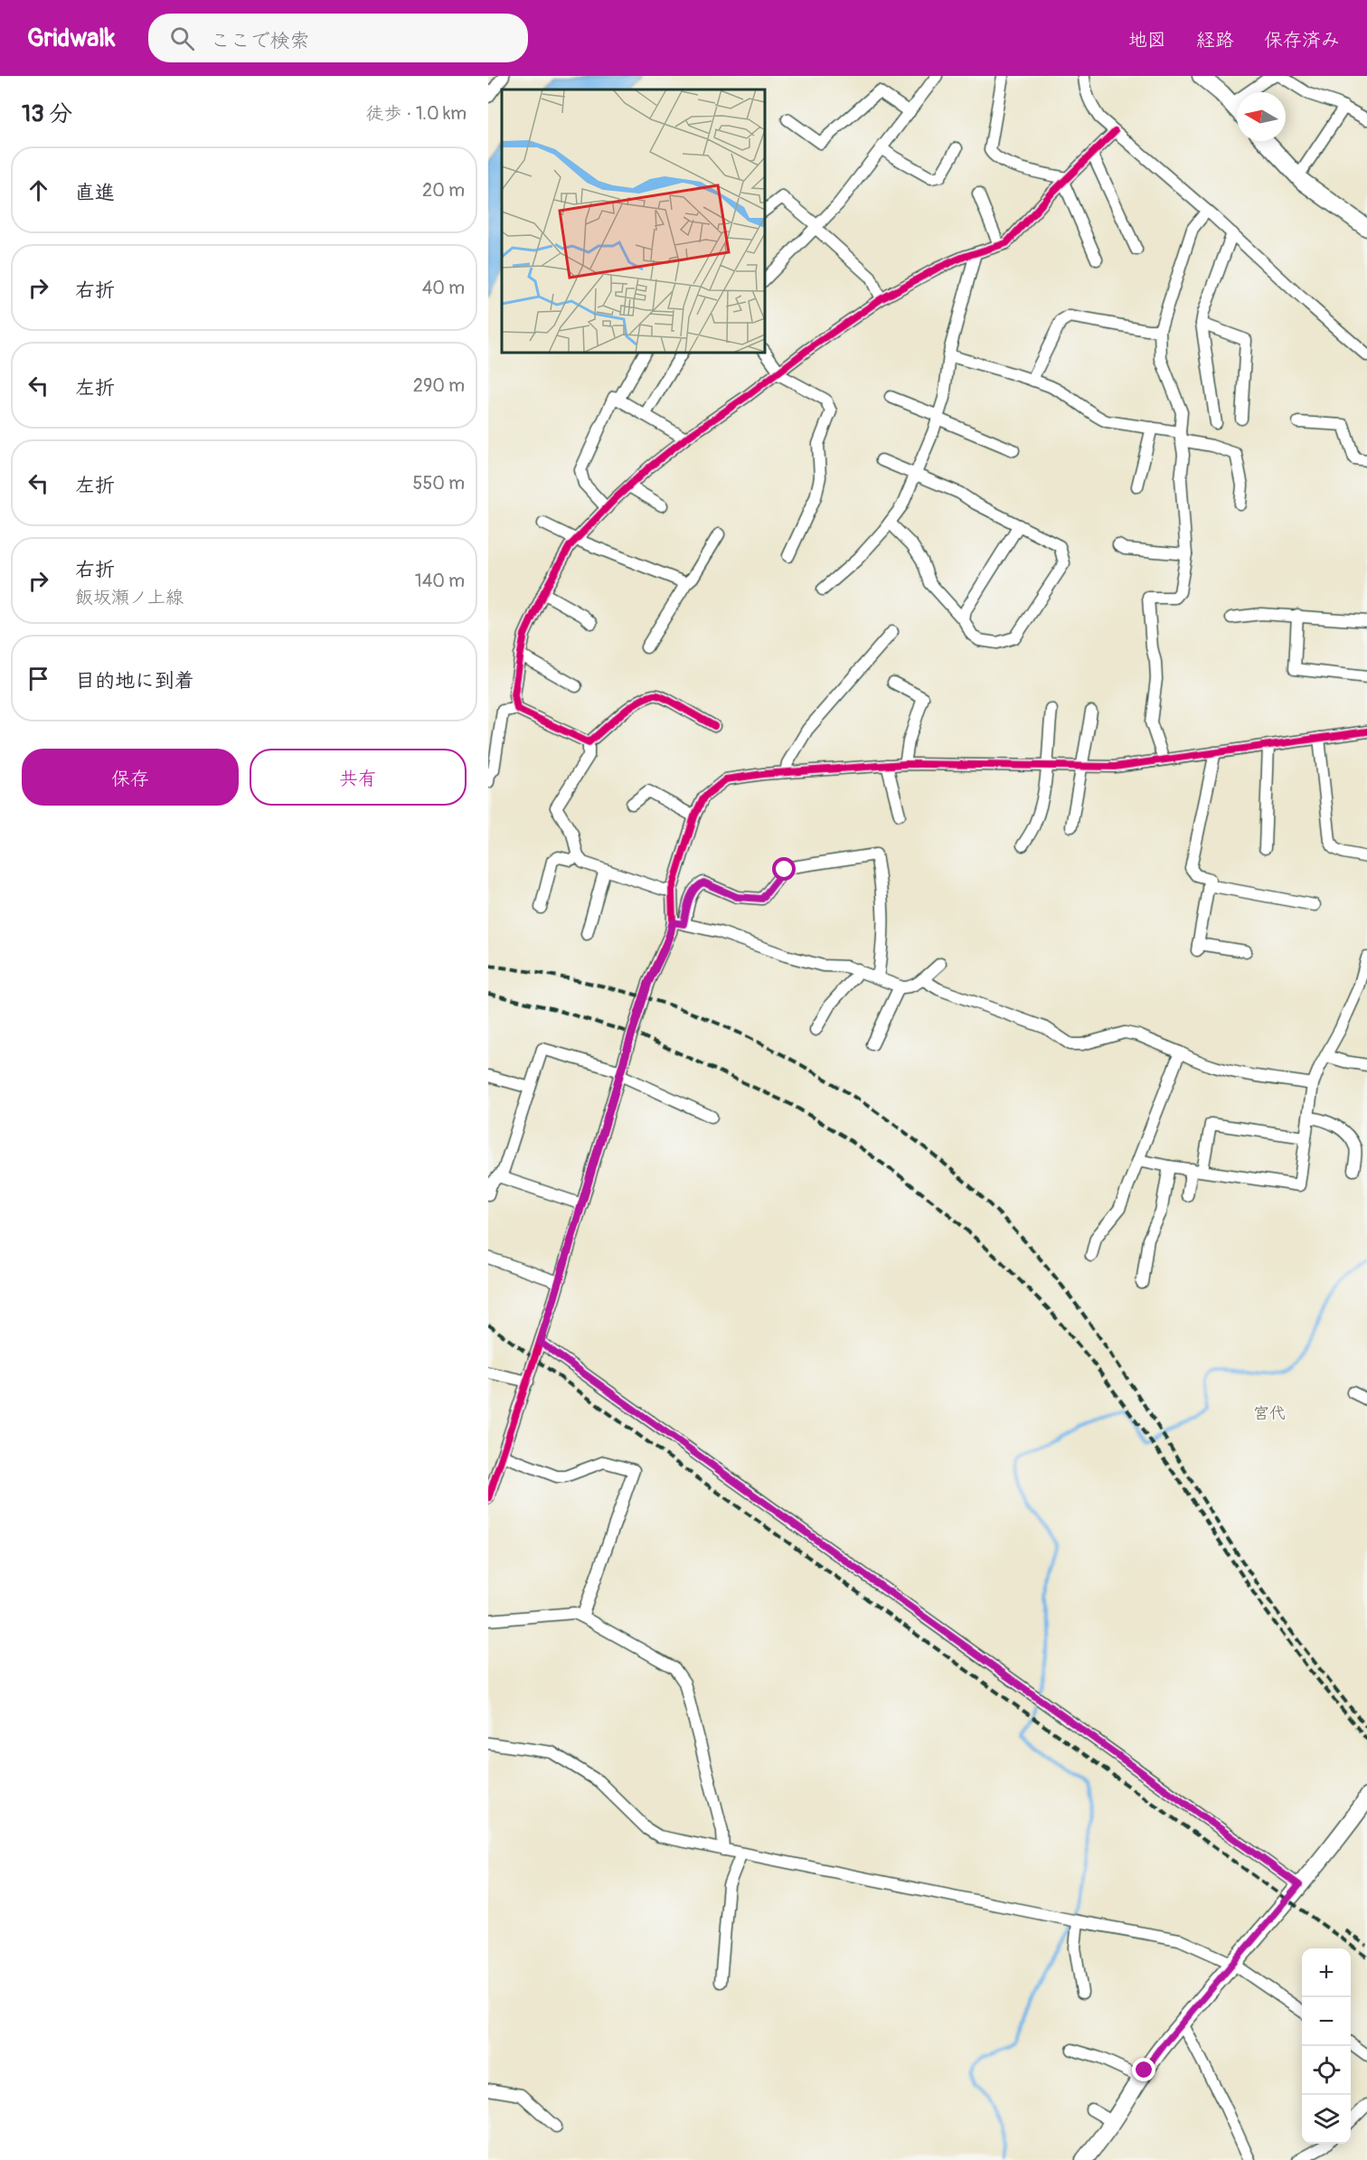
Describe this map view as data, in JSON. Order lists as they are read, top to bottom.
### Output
{
  "districts": ["宮代"],
  "north": "left",
  "page": {
    "header": "Gridwalk",
    "search": "ここで検索",
    "nav": ["地図", "経路", "保存済み"],
    "heading": ["13 分", "徒歩 · 1.0 km"],
    "list": [
      ["直進", "20 m"],
      ["右折", "40 m"],
      ["左折", "290 m"],
      ["左折", "550 m"],
      ["右折", "飯坂瀬ノ上線", "140 m"],
      "目的地に到着"
    ],
    "buttons": ["保存", "共有"],
    "map_buttons": ["+", "−"]
  }
}
